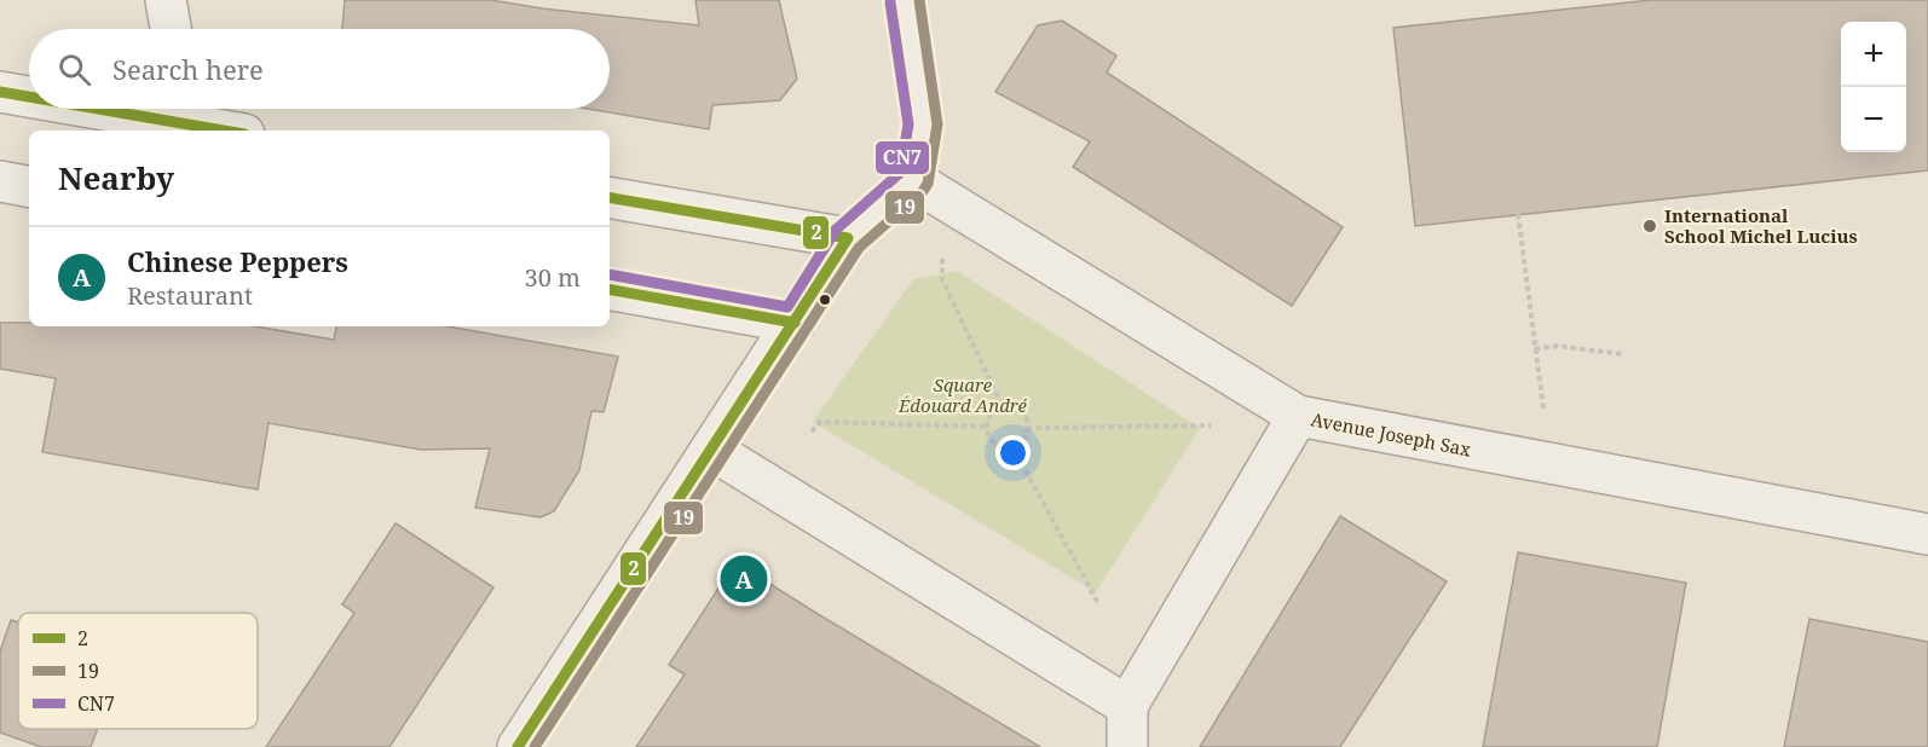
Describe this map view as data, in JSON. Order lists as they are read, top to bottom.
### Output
{
  "streets": {
    "street": ["Avenue Joseph Sax"]
  },
  "parks": ["Square Édouard André"],
  "places": ["International School Michel Lucius"],
  "lines": ["transit line 19", "transit line CN7", "transit line 2"],
  "legend": ["2", "19", "CN7"],
  "page": {
    "map_buttons": ["+", "−"],
    "search": "Search here",
    "heading": "Nearby",
    "list": [
      {
        "mark": "A",
        "name": "Chinese Peppers",
        "note": "Restaurant",
        "value": "30 m"
      }
    ],
    "pins": "A"
  }
}
